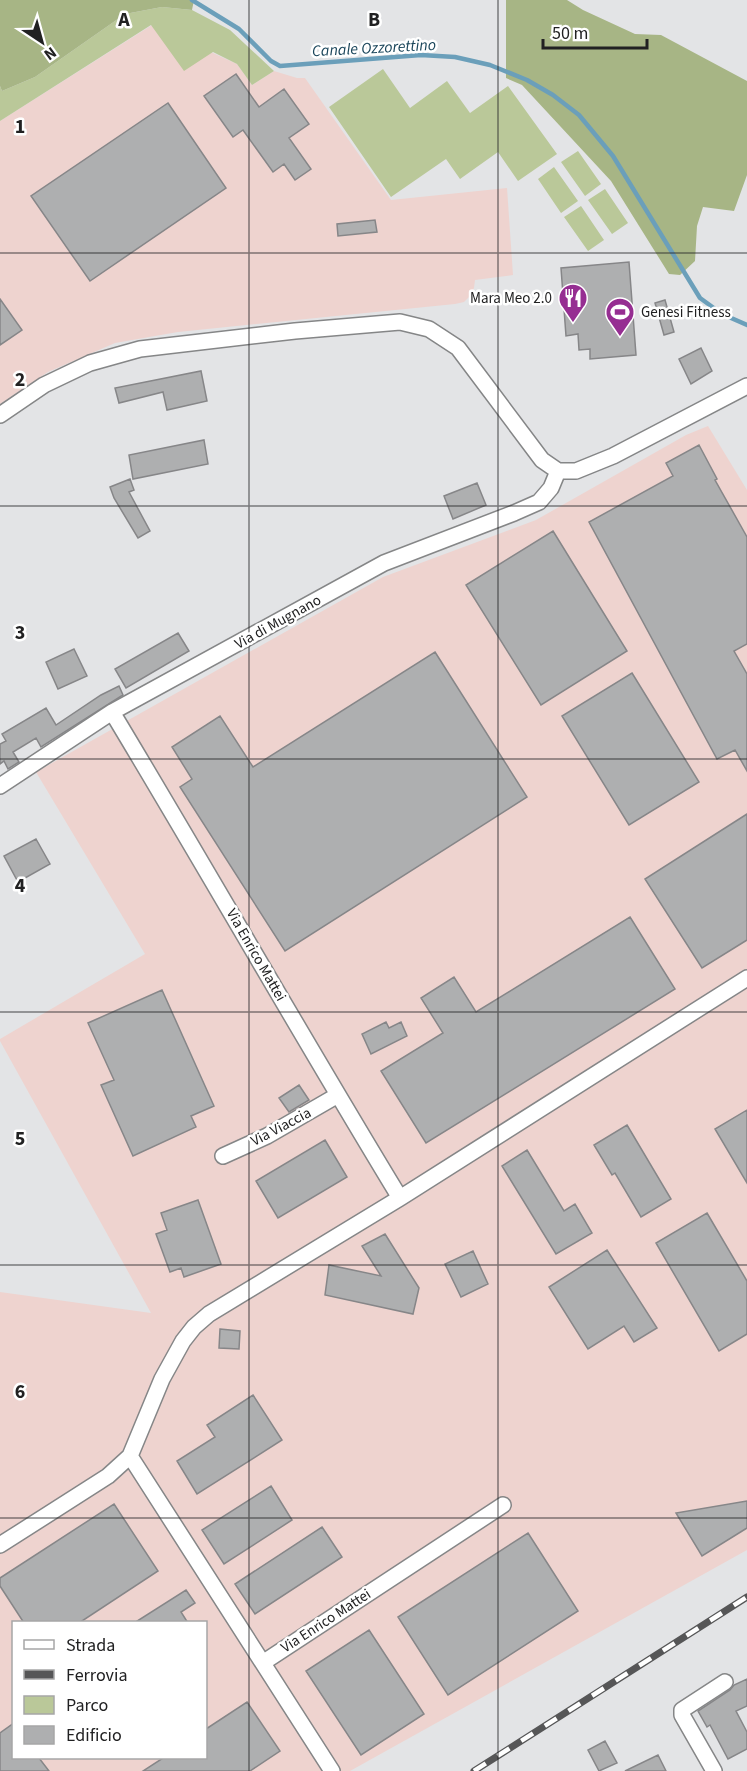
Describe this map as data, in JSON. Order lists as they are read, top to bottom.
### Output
{
  "streets": {
    "street": ["Via di Mugnano", "Via Enrico Mattei", "Via Viaccia"]
  },
  "crossings": [
    ["Via di Mugnano", "Via Enrico Mattei"],
    ["Via Enrico Mattei", "Via Viaccia"]
  ],
  "water": ["Canale Ozzorettino"],
  "places": {
    "restaurant": ["Mara Meo 2.0"],
    "sports": ["Genesi Fitness"]
  },
  "legend": [
    "Strada",
    "Ferrovia",
    "Parco",
    "Edificio"
  ],
  "scale_bar": "50 m",
  "north": "bottom right",
  "grid": {
    "columns": ["A", "B"],
    "rows": [
      "1",
      "2",
      "3",
      "4",
      "5",
      "6"
    ]
  }
}
